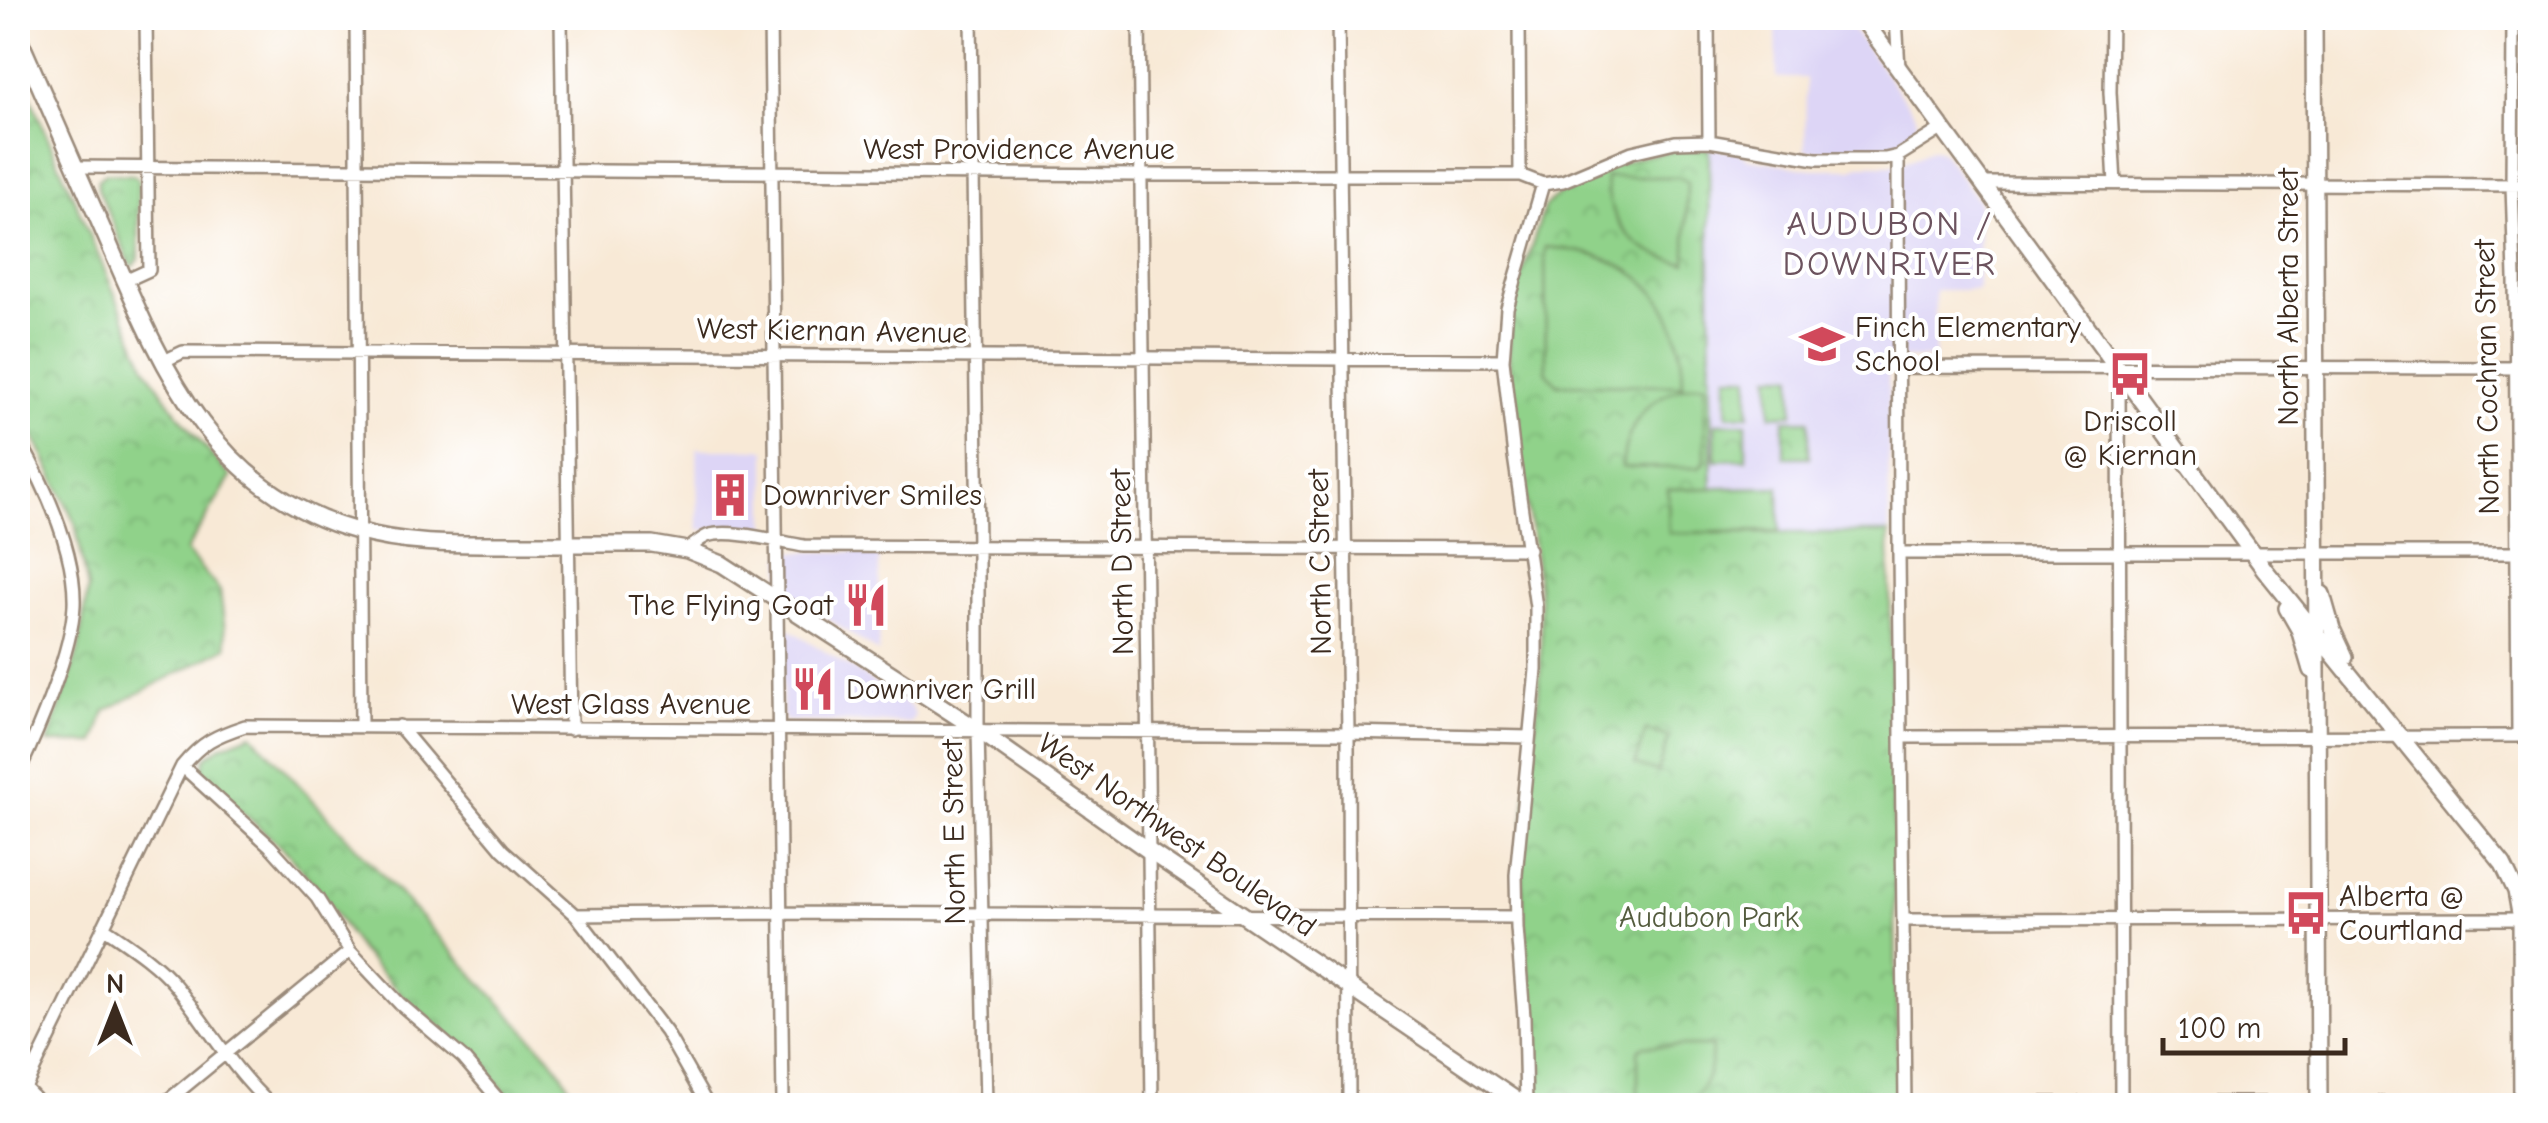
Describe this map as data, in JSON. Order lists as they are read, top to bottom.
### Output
{
  "streets": {
    "main road": ["North Alberta Street", "West Northwest Boulevard"],
    "street": [
      "West Providence Avenue",
      "West Kiernan Avenue",
      "North Cochran Street",
      "North D Street",
      "North C Street",
      "West Glass Avenue",
      "North E Street"
    ]
  },
  "crossings": [
    ["West Providence Avenue", "North D Street"],
    ["West Providence Avenue", "North C Street"],
    ["West Providence Avenue", "North E Street"],
    ["West Providence Avenue", "West Northwest Boulevard"],
    ["West Kiernan Avenue", "North D Street"],
    ["West Kiernan Avenue", "North C Street"],
    ["West Kiernan Avenue", "North E Street"],
    ["West Kiernan Avenue", "West Northwest Boulevard"],
    ["North D Street", "West Glass Avenue"],
    ["North D Street", "West Northwest Boulevard"],
    ["North C Street", "West Glass Avenue"],
    ["North C Street", "West Northwest Boulevard"],
    ["West Glass Avenue", "North E Street"],
    ["West Glass Avenue", "West Northwest Boulevard"],
    ["North E Street", "West Northwest Boulevard"]
  ],
  "districts": ["AUDUBON / DOWNRIVER"],
  "parks": ["Audubon Park"],
  "places": {
    "school or university": ["Finch Elementary School"],
    "bus stop": ["Driscoll @ Kiernan", "Alberta @ Courtland"],
    "building": ["Downriver Smiles"],
    "restaurant": ["The Flying Goat", "Downriver Grill"]
  },
  "scale_bar": "100 m",
  "north": "top"
}
